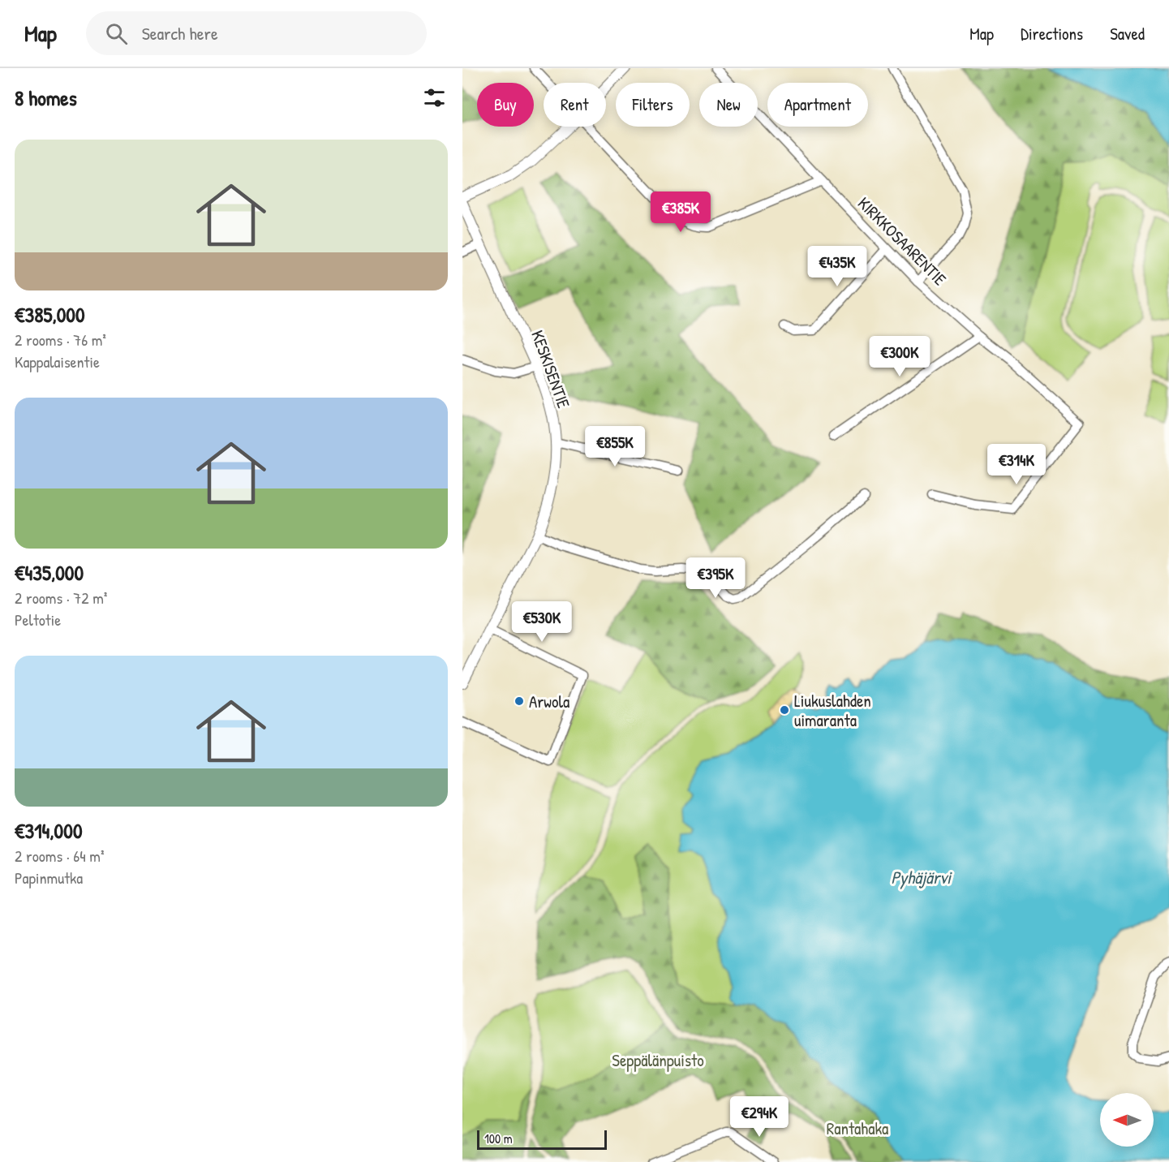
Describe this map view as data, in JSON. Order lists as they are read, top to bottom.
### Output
{
  "streets": {
    "street": ["KIRKKOSAARENTIE", "KESKISENTIE"]
  },
  "water": ["Pyhäjärvi"],
  "parks": ["Seppälänpuisto", "Rantahaka"],
  "places": ["Arwola", "Liukuslahden uimaranta"],
  "scale_bar": "100 m",
  "north": "left",
  "page": {
    "header": "Map",
    "search": "Search here",
    "nav": ["Map", "Directions", "Saved"],
    "heading": "8 homes",
    "chip": [
      "Buy",
      "Rent",
      "Filters",
      "New",
      "Apartment"
    ],
    "list": [
      {
        "name": "€385,000",
        "note": "2 rooms · 76 m² · Kappalaisentie"
      },
      {
        "name": "€435,000",
        "note": "2 rooms · 72 m² · Peltotie"
      },
      {
        "name": "€314,000",
        "note": "2 rooms · 64 m² · Papinmutka"
      }
    ],
    "price": [
      "€385K",
      "€435K",
      "€300K",
      "€855K",
      "€314K",
      "€395K",
      "€530K",
      "€294K"
    ],
    "scale": "100 m"
  }
}
